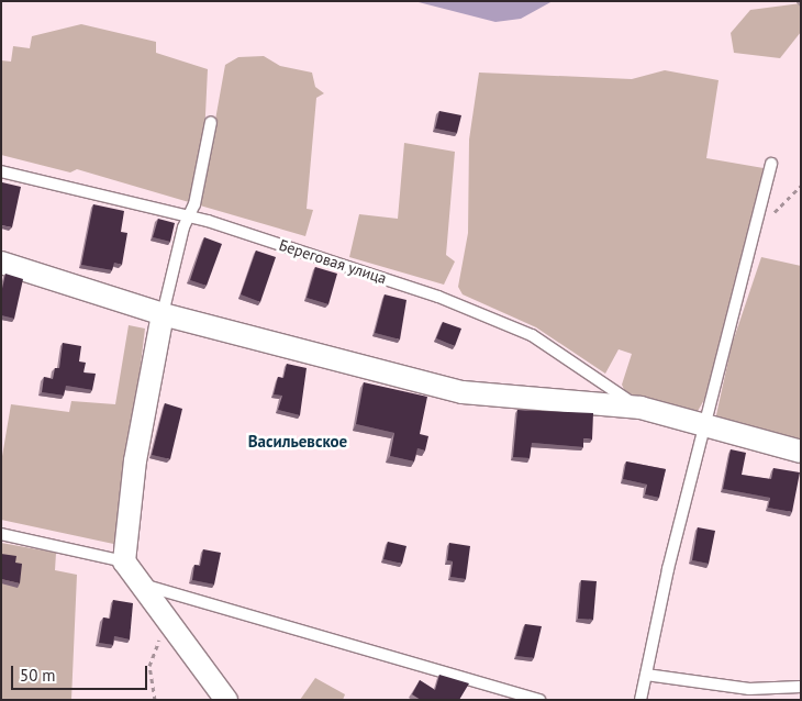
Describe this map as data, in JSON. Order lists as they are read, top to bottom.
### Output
{
  "streets": {
    "street": ["Береговая улица"]
  },
  "districts": ["Васильевское"],
  "scale_bar": "50 m"
}
